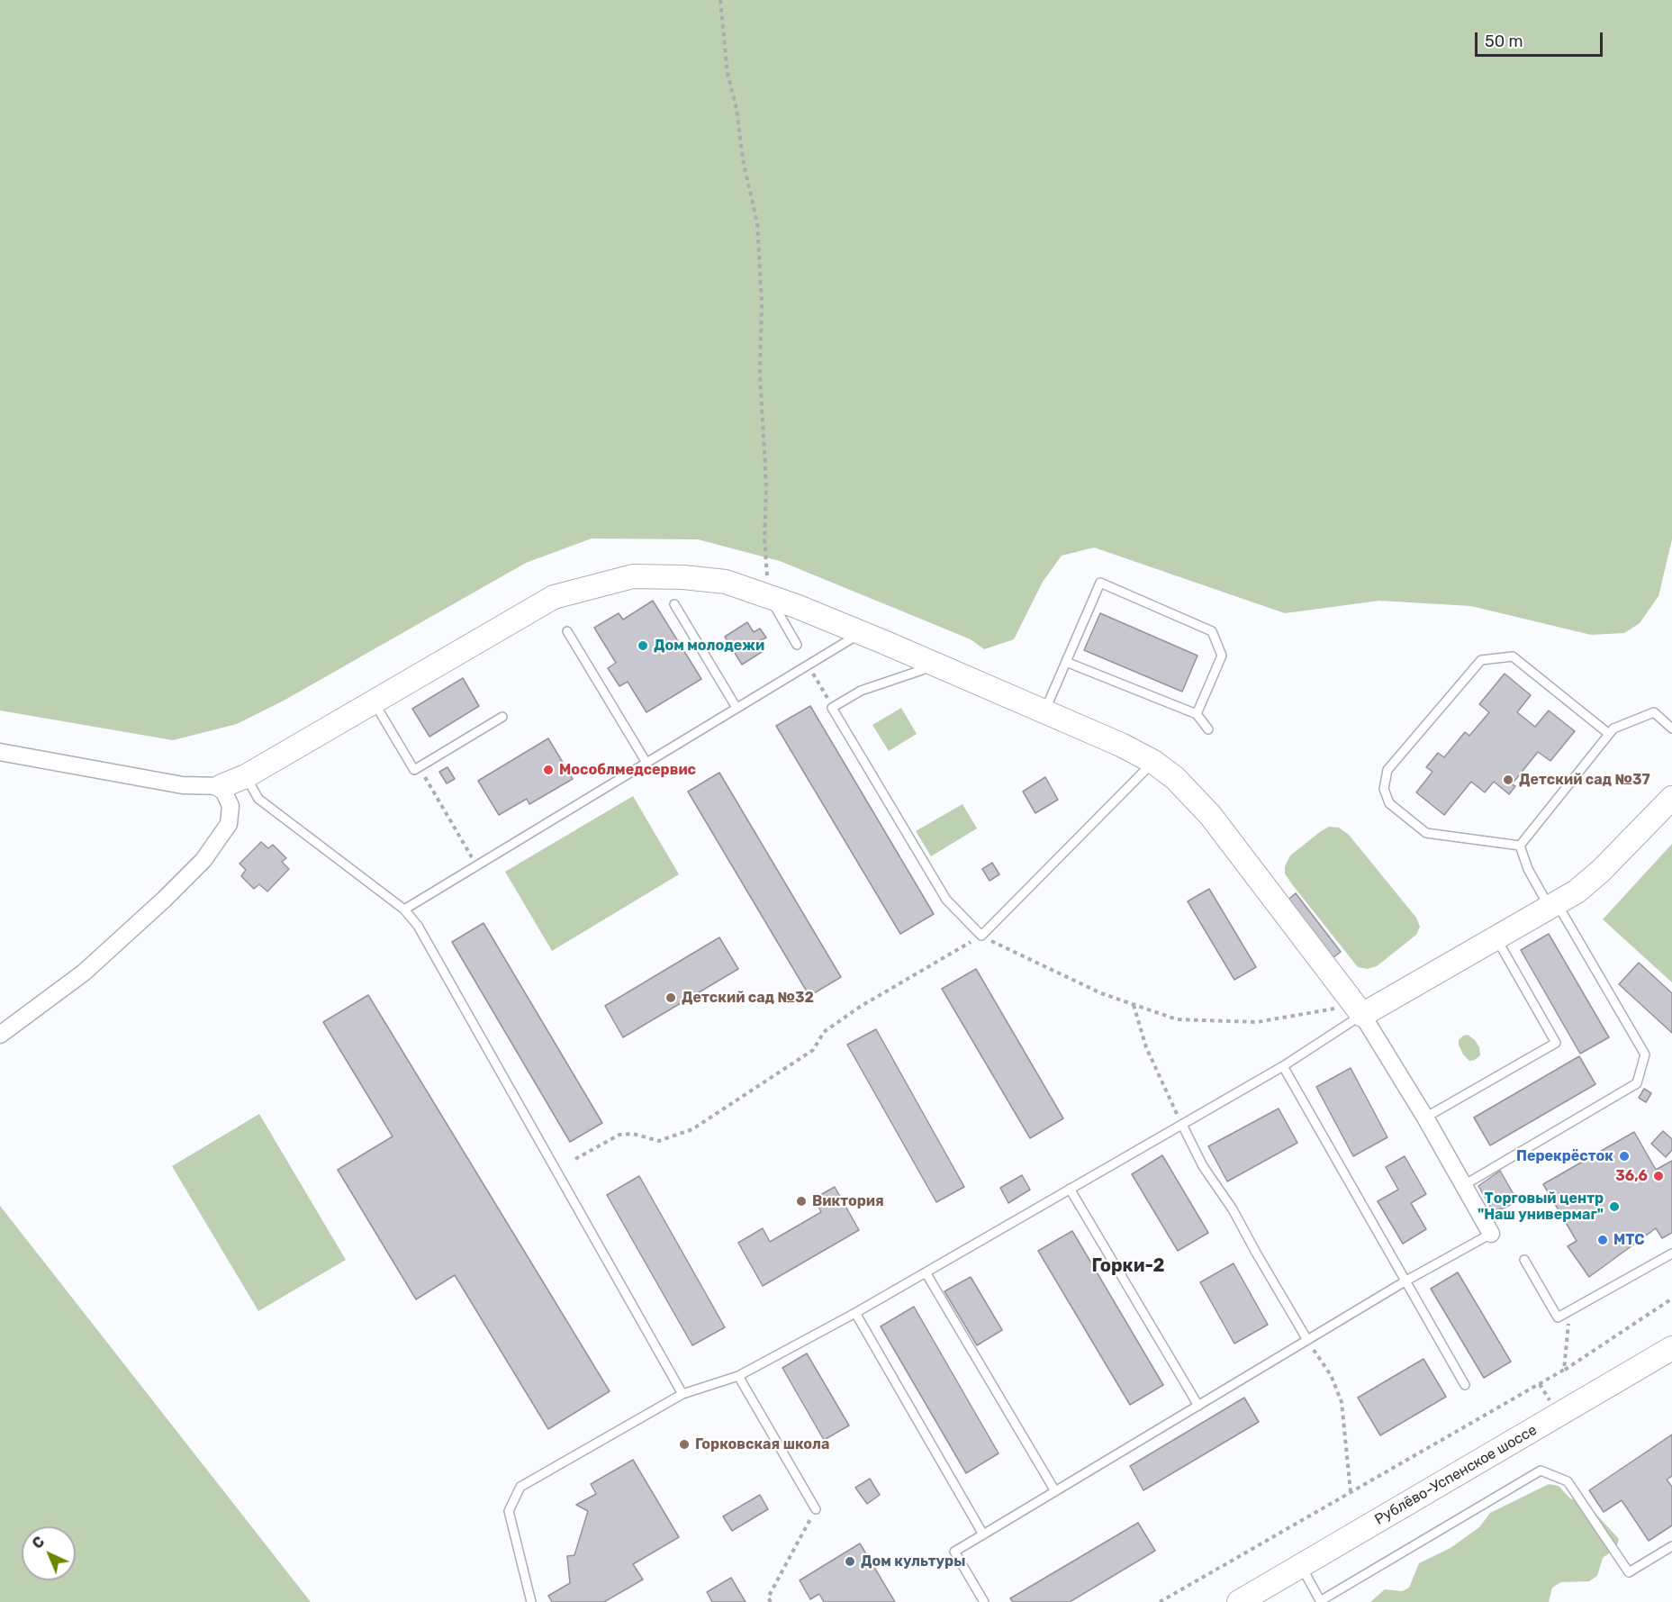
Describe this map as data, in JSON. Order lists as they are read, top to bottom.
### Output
{
  "streets": {
    "street": ["Рублёво-Успенское шоссе"]
  },
  "districts": ["Горки-2"],
  "places": [
    "Дом молодежи",
    "Мособлмедсервис",
    "Детский сад №37",
    "Детский сад №32",
    "Перекрёсток",
    "36,6",
    "Виктория",
    "Торговый центр \"Наш универмаг\"",
    "МТС",
    "Горковская школа",
    "Дом культуры"
  ],
  "scale_bar": "50 m",
  "north": "top left"
}
